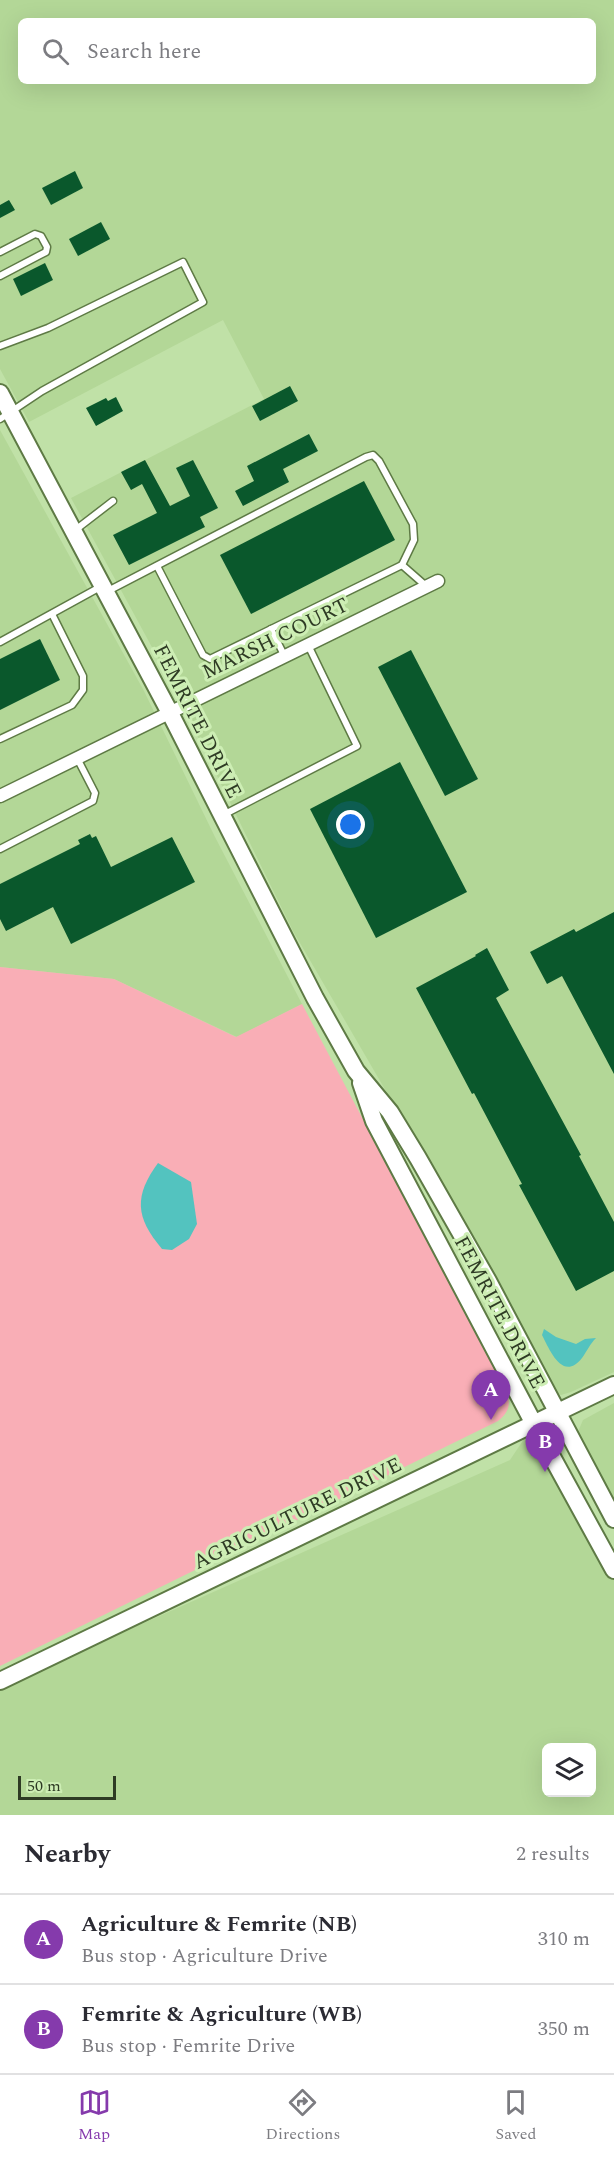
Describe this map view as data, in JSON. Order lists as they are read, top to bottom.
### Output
{
  "streets": {
    "street": ["MARSH COURT", "FEMRITE DRIVE", "AGRICULTURE DRIVE"]
  },
  "crossings": [
    ["MARSH COURT", "FEMRITE DRIVE"],
    ["FEMRITE DRIVE", "AGRICULTURE DRIVE"]
  ],
  "scale_bar": "50 m",
  "page": {
    "search": "Search here",
    "pins": ["A", "B"],
    "scale": "50 m",
    "heading": ["Nearby", "2 results"],
    "list": [
      {
        "mark": "A",
        "name": "Agriculture & Femrite (NB)",
        "note": "Bus stop · Agriculture Drive",
        "value": "310 m"
      },
      {
        "mark": "B",
        "name": "Femrite & Agriculture (WB)",
        "note": "Bus stop · Femrite Drive",
        "value": "350 m"
      }
    ],
    "nav": ["Map", "Directions", "Saved"]
  }
}
